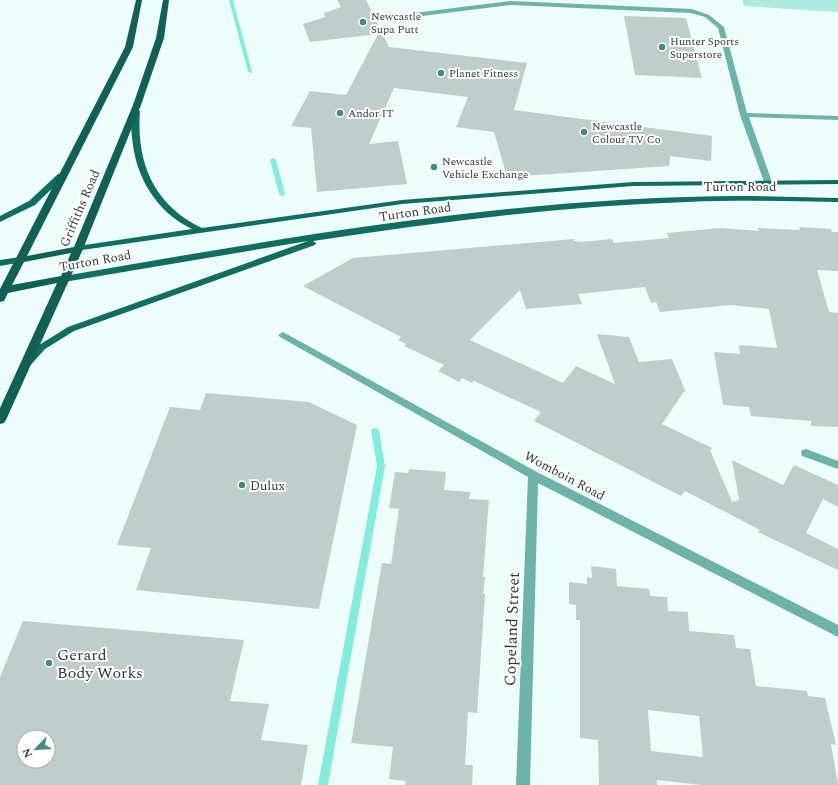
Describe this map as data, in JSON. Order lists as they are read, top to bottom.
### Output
{
  "streets": {
    "highway": ["Turton Road", "Griffiths Road"],
    "street": ["Womboin Road", "Copeland Street"]
  },
  "crossings": [
    ["Turton Road", "Griffiths Road"],
    ["Womboin Road", "Copeland Street"]
  ],
  "places": [
    "Newcastle Supa Putt",
    "Hunter Sports Superstore",
    "Planet Fitness",
    "Andor IT",
    "Newcastle Colour TV Co",
    "Newcastle Vehicle Exchange",
    "Dulux",
    "Gerard Body Works"
  ],
  "north": "bottom left"
}
